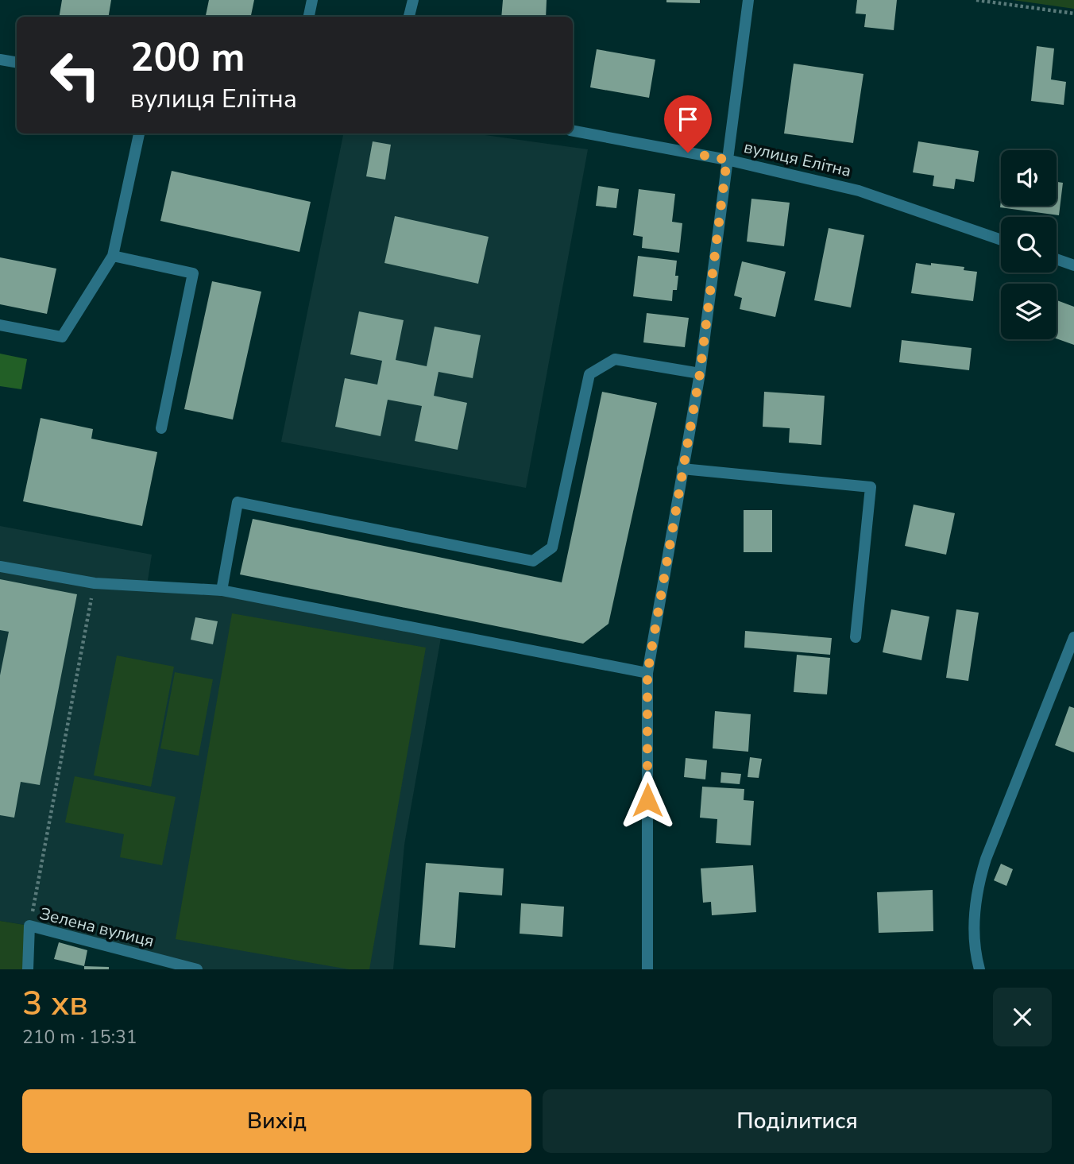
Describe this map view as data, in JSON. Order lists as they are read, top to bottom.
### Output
{
  "streets": {
    "street": ["вулиця Елітна", "Зелена вулиця"]
  },
  "page": {
    "turn": ["200 m", "вулиця Елітна"],
    "heading": ["3 хв", "210 m · 15:31"],
    "buttons": ["Вихід", "Поділитися"]
  }
}
